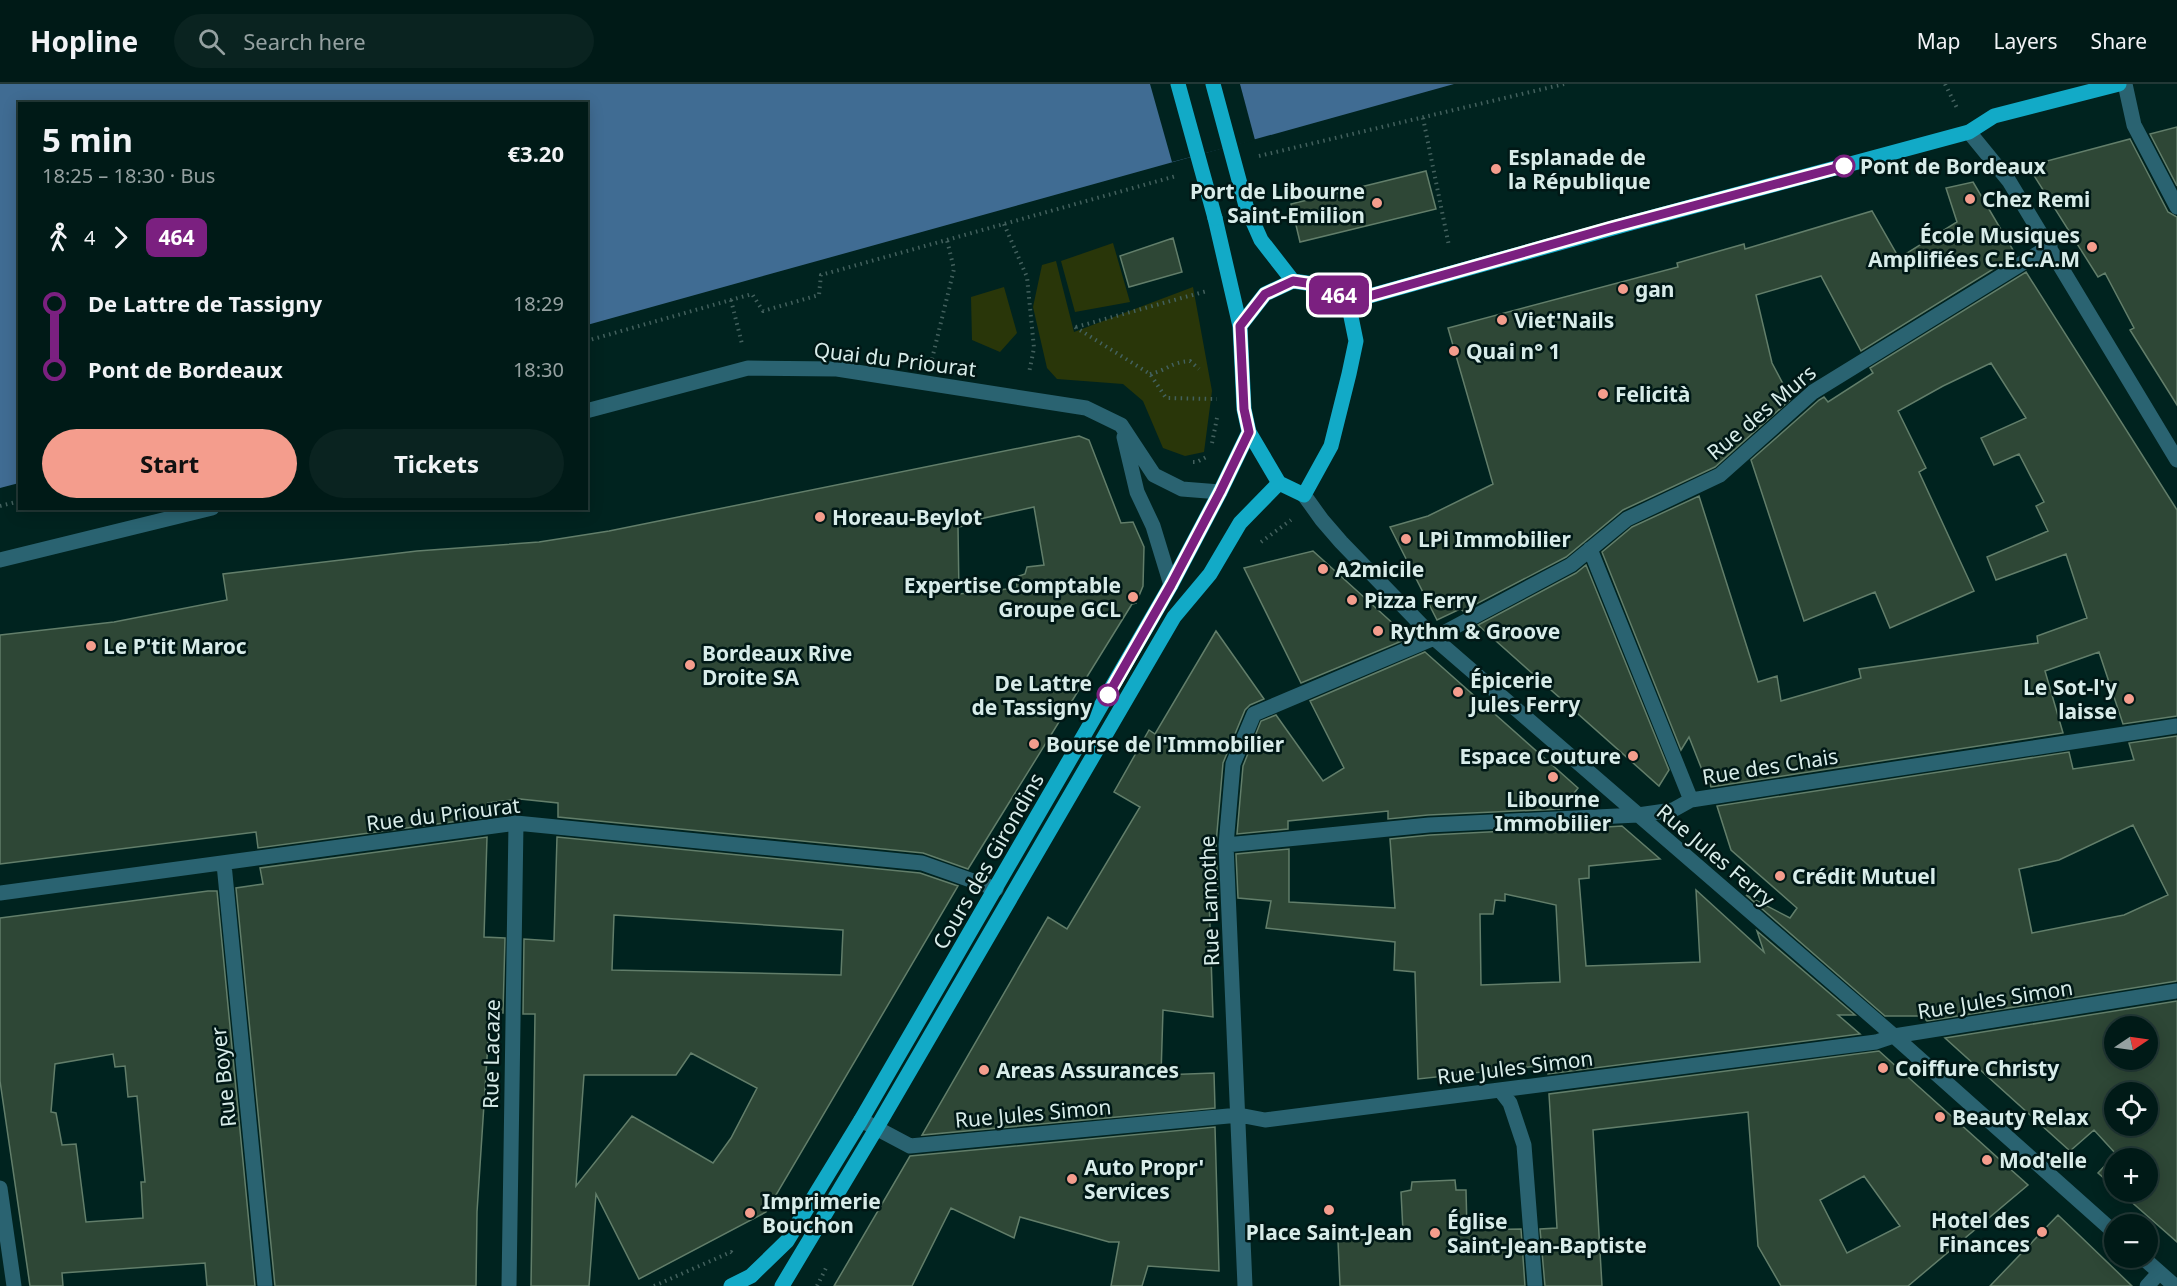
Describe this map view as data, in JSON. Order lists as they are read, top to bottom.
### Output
{
  "streets": {
    "main road": ["Cours des Girondins"],
    "street": [
      "Quai du Priourat",
      "Rue des Murs",
      "Rue des Chais",
      "Rue du Priourat",
      "Rue Jules Ferry",
      "Rue Lamothe",
      "Rue Jules Simon",
      "Rue Lacaze",
      "Rue Boyer"
    ]
  },
  "crossings": [
    ["Rue des Murs", "Rue Jules Ferry"],
    ["Rue des Murs", "Rue Lamothe"],
    ["Rue des Chais", "Rue Jules Ferry"],
    ["Rue des Chais", "Rue Lamothe"],
    ["Rue du Priourat", "Cours des Girondins"],
    ["Rue du Priourat", "Rue Lacaze"],
    ["Rue du Priourat", "Rue Boyer"],
    ["Rue Jules Ferry", "Rue Lamothe"],
    ["Rue Jules Ferry", "Rue Jules Simon"],
    ["Cours des Girondins", "Rue Jules Simon"],
    ["Rue Lamothe", "Rue Jules Simon"]
  ],
  "places": [
    "Pont de Bordeaux",
    "Esplanade de la République",
    "Chez Remi",
    "Port de Libourne Saint-Emilion",
    "École Musiques Amplifiées C.E.C.A.M",
    "gan",
    "Viet'Nails",
    "Quai n° 1",
    "Felicità",
    "Horeau-Beylot",
    "LPi Immobilier",
    "A2micile",
    "Expertise Comptable Groupe GCL",
    "Pizza Ferry",
    "Rythm & Groove",
    "Le P'tit Maroc",
    "Bordeaux Rive Droite SA",
    "Épicerie Jules Ferry",
    "De Lattre de Tassigny",
    "Le Sot-l'y laisse",
    "Bourse de l'Immobilier",
    "Espace Couture",
    "Libourne Immobilier",
    "Crédit Mutuel",
    "Coiffure Christy",
    "Areas Assurances",
    "Beauty Relax",
    "Mod'elle",
    "Auto Propr' Services",
    "Place Saint-Jean",
    "Imprimerie Bouchon",
    "Hotel des Finances",
    "Église Saint-Jean-Baptiste"
  ],
  "lines": ["bus line 464"],
  "north": "right",
  "page": {
    "header": "Hopline",
    "search": "Search here",
    "nav": ["Map", "Layers", "Share"],
    "on_map": "464",
    "heading": ["5 min", "18:25 – 18:30 · Bus", "€3.20"],
    "legs": ["4", "464"],
    "list": [
      {
        "name": "De Lattre de Tassigny",
        "value": "18:29"
      },
      {
        "name": "Pont de Bordeaux",
        "value": "18:30"
      }
    ],
    "buttons": ["Start", "Tickets"],
    "map_buttons": ["+", "−"]
  }
}
